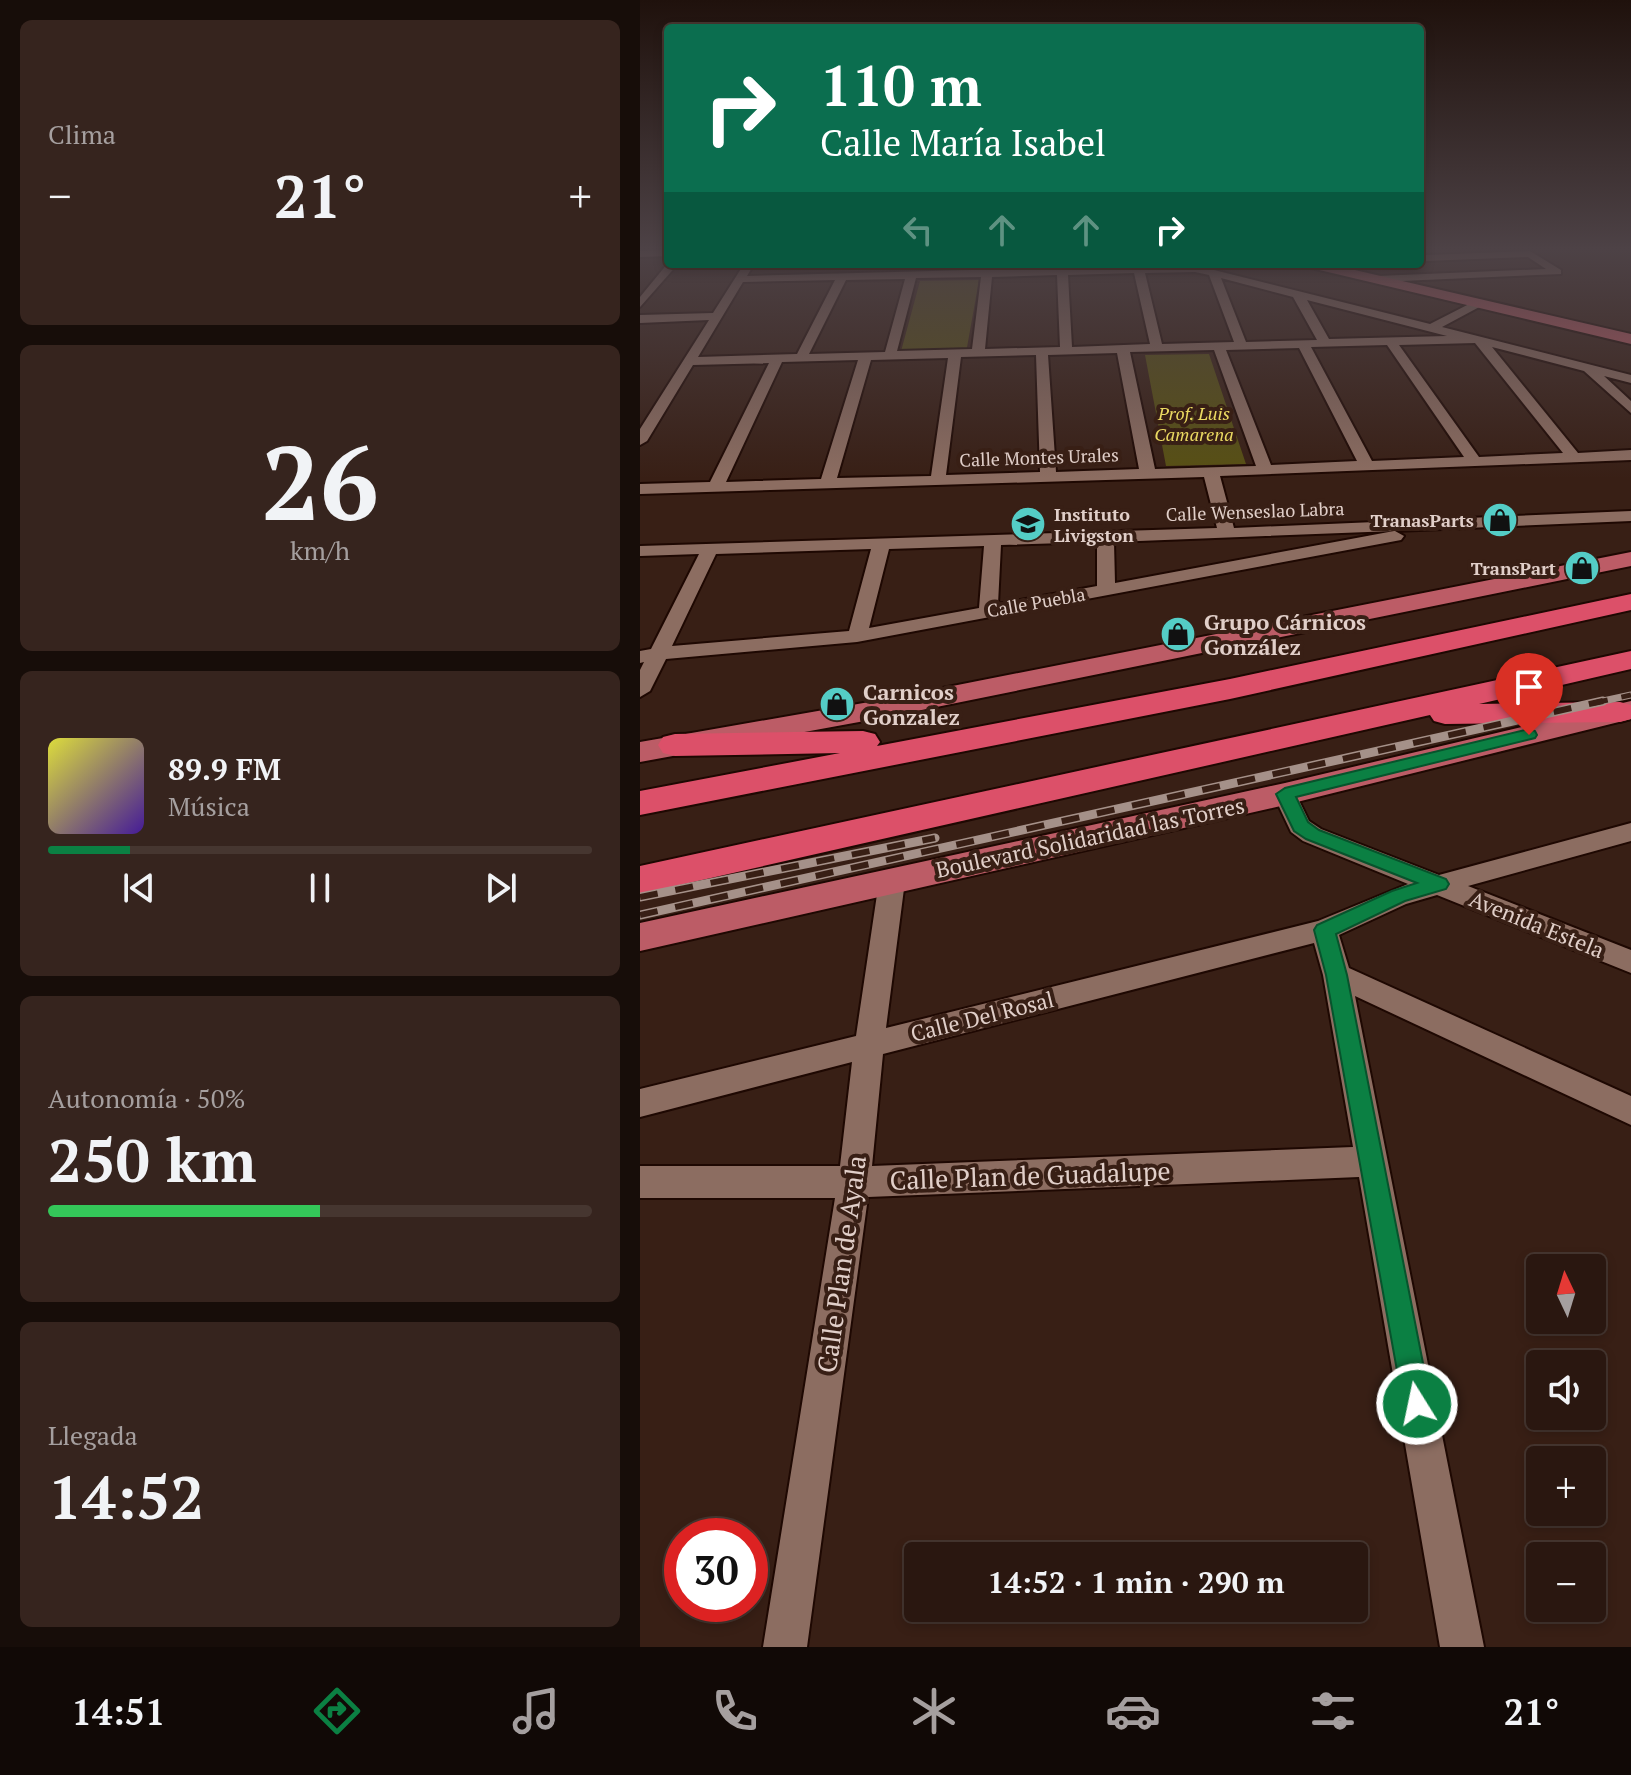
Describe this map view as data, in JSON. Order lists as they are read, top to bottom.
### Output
{
  "streets": {
    "main road": ["Boulevard Solidaridad las Torres"],
    "street": [
      "Calle Montes Urales",
      "Calle Wenseslao Labra",
      "Calle Puebla",
      "Avenida Estela",
      "Calle Del Rosal",
      "Calle Plan de Guadalupe",
      "Calle Plan de Ayala"
    ]
  },
  "crossings": [
    ["Calle Wenseslao Labra", "Calle Puebla"],
    ["Boulevard Solidaridad las Torres", "Avenida Estela"],
    ["Boulevard Solidaridad las Torres", "Calle Plan de Ayala"],
    ["Avenida Estela", "Calle Del Rosal"],
    ["Calle Del Rosal", "Calle Plan de Ayala"],
    ["Calle Plan de Guadalupe", "Calle Plan de Ayala"]
  ],
  "parks": ["Prof. Luis Camarena"],
  "places": {
    "shop": [
      "TranasParts",
      "TransPart",
      "Grupo Cárnicos González",
      "Carnicos Gonzalez"
    ],
    "school or university": ["Instituto Livigston"]
  },
  "north": "top",
  "page": {
    "tile": [
      "Clima",
      ["26", "km/h"],
      ["Autonomía · 50%", "250 km"],
      ["Llegada", "14:52"]
    ],
    "turn": ["110 m", "Calle María Isabel"],
    "heat": ["−", "21°", "+"],
    "song": ["89.9 FM", "Música"],
    "map_buttons": ["+", "−"],
    "limit": "30",
    "trip": "14:52 · 1 min · 290 m",
    "tabs": ["14:51", "21°"]
  }
}
